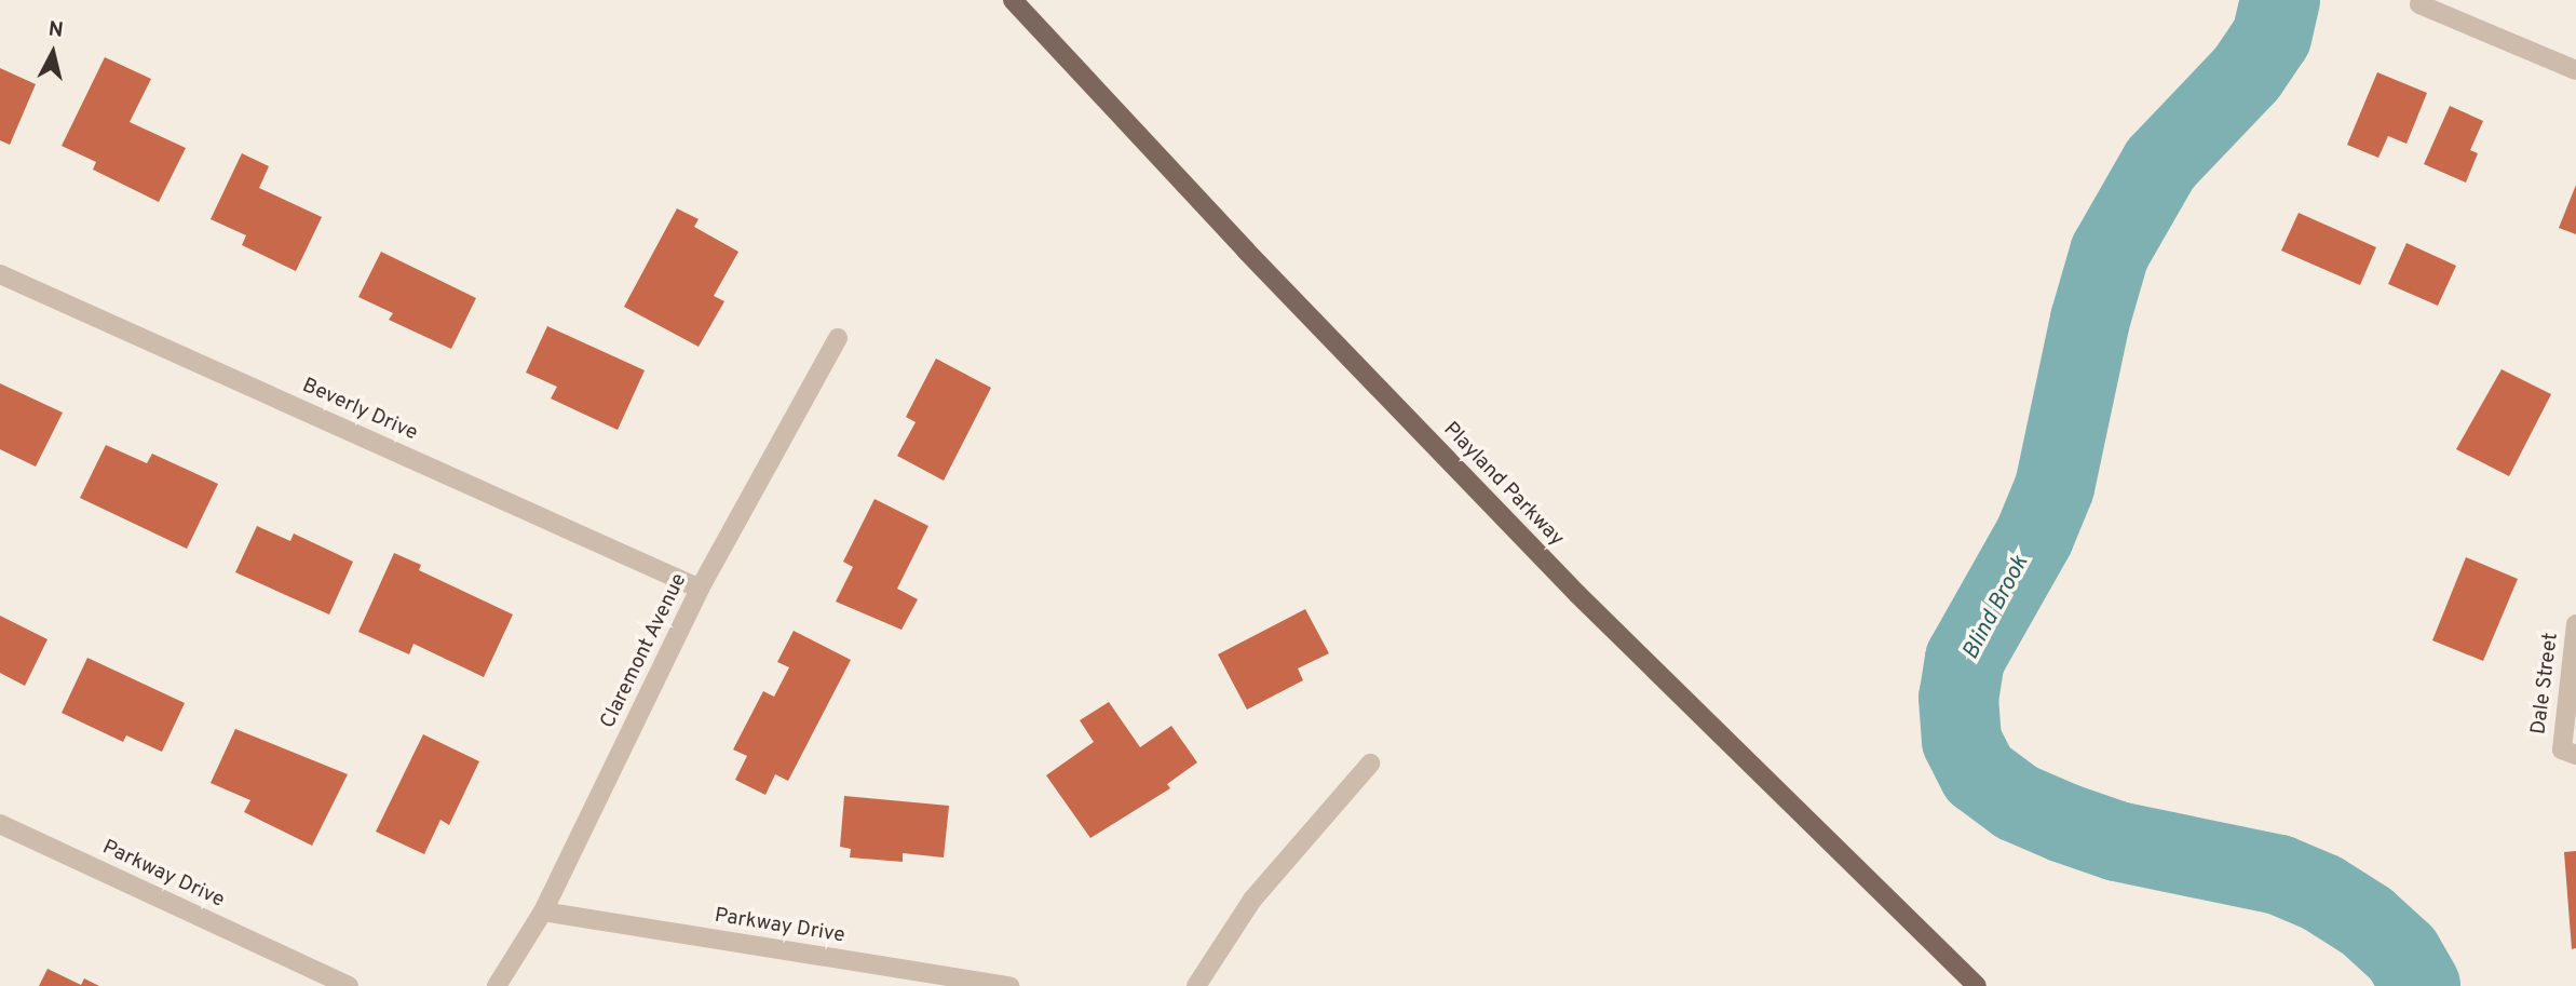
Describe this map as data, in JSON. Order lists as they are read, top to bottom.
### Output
{
  "streets": {
    "main road": ["Playland Parkway"],
    "street": [
      "Beverly Drive",
      "Claremont Avenue",
      "Dale Street",
      "Parkway Drive"
    ]
  },
  "crossings": [
    ["Beverly Drive", "Claremont Avenue"],
    ["Claremont Avenue", "Parkway Drive"]
  ],
  "water": ["Blind Brook"],
  "north": "top"
}
